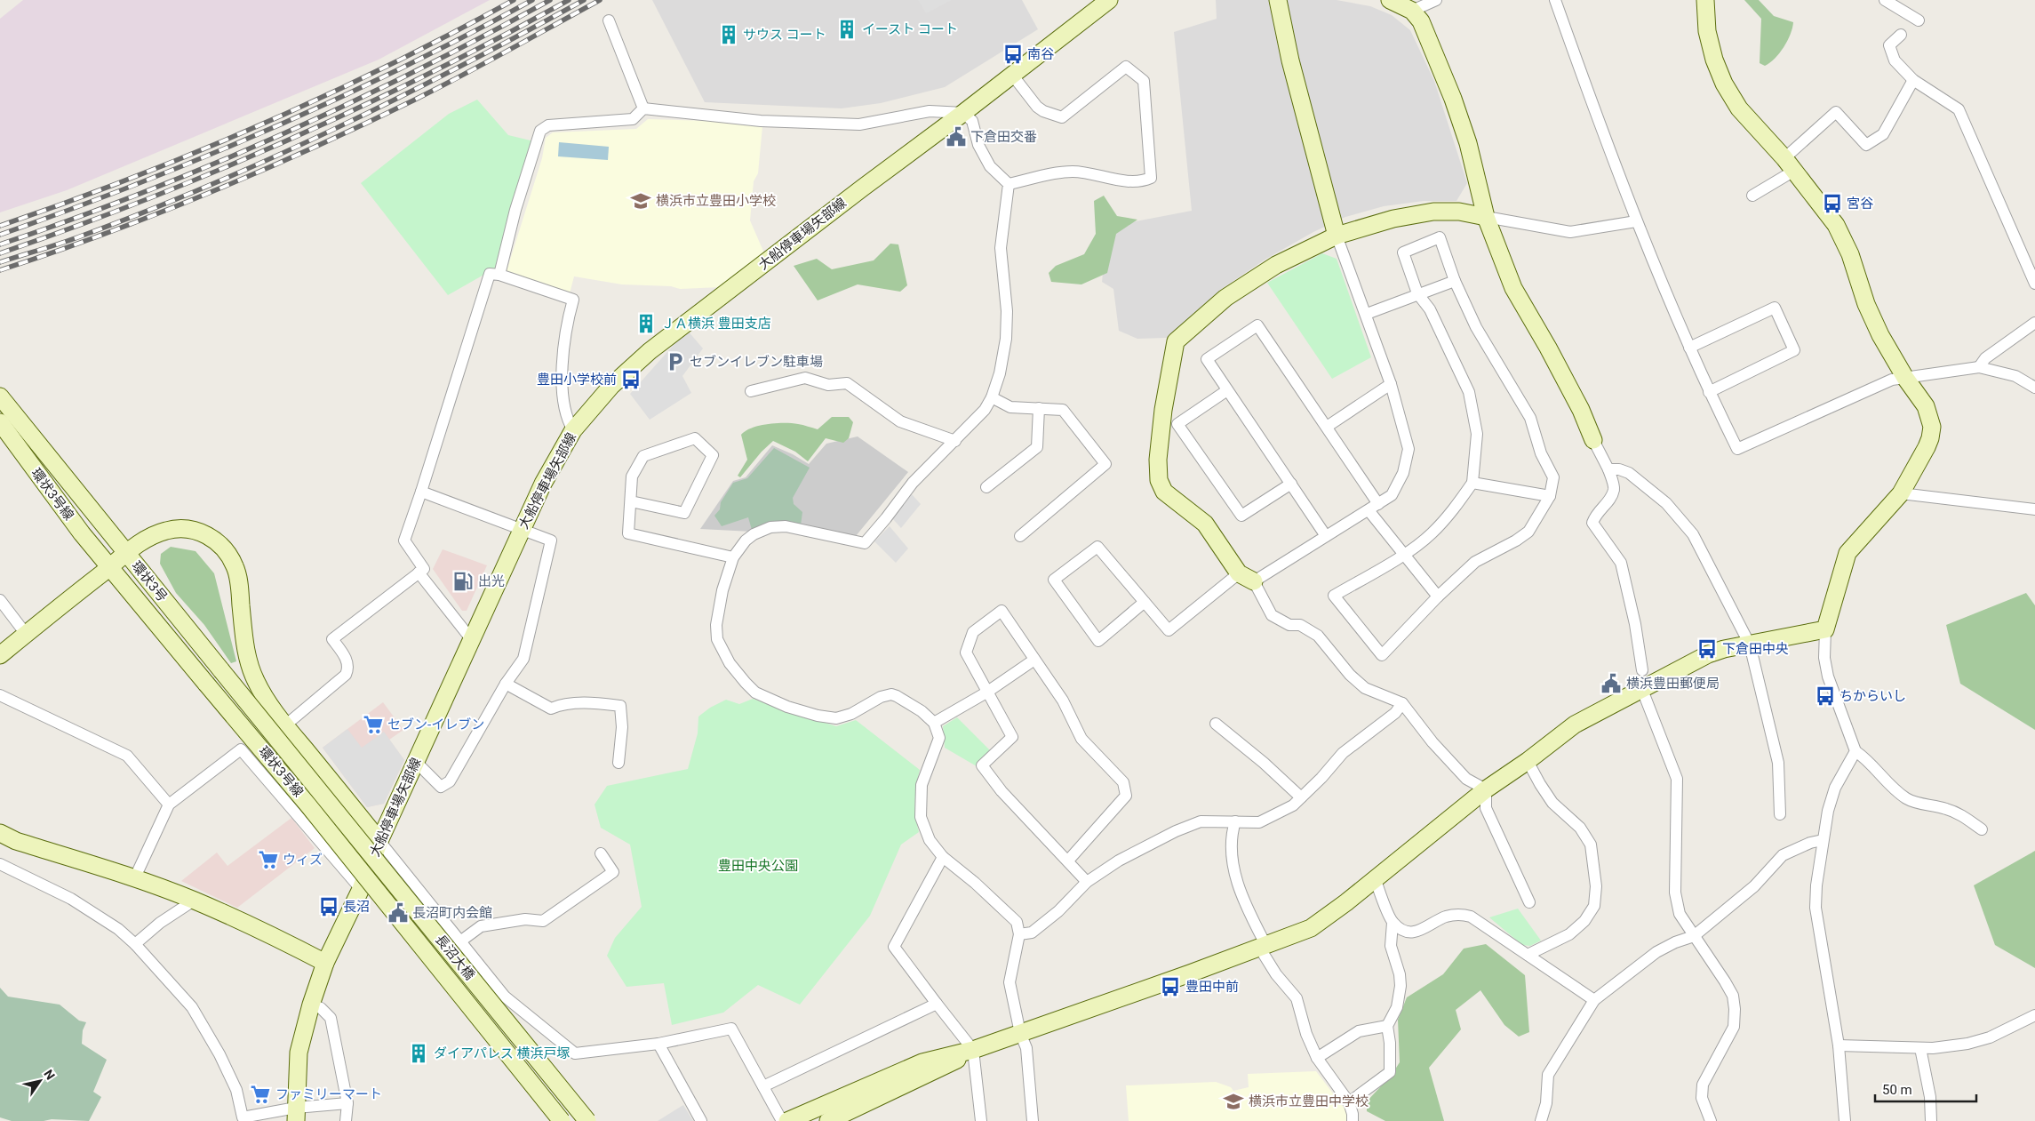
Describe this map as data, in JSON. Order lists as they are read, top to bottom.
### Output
{
  "streets": {
    "street": [
      "大船停車場矢部線",
      "環状3号線",
      "環状3号",
      "長沼大橋"
    ]
  },
  "crossings": [
    ["環状3号線", "環状3号"],
    ["環状3号", "長沼大橋"]
  ],
  "parks": ["豊田中央公園"],
  "places": {
    "building": [
      "イースト コート",
      "サウス コート",
      "ＪＡ横浜 豊田支店",
      "ダイアパレス 横浜戸塚"
    ],
    "bus stop": [
      "南谷",
      "宮谷",
      "豊田小学校前",
      "下倉田中央",
      "ちからいし",
      "長沼",
      "豊田中前"
    ],
    "public building": ["下倉田交番", "横浜豊田郵便局", "長沼町内会館"],
    "school or university": ["横浜市立豊田小学校", "横浜市立豊田中学校"],
    "parking": ["セブンイレブン駐車場"],
    "fuel station": ["出光"],
    "supermarket": ["セブン-イレブン", "ウィズ", "ファミリーマート"]
  },
  "scale_bar": "50 m",
  "north": "top right"
}
